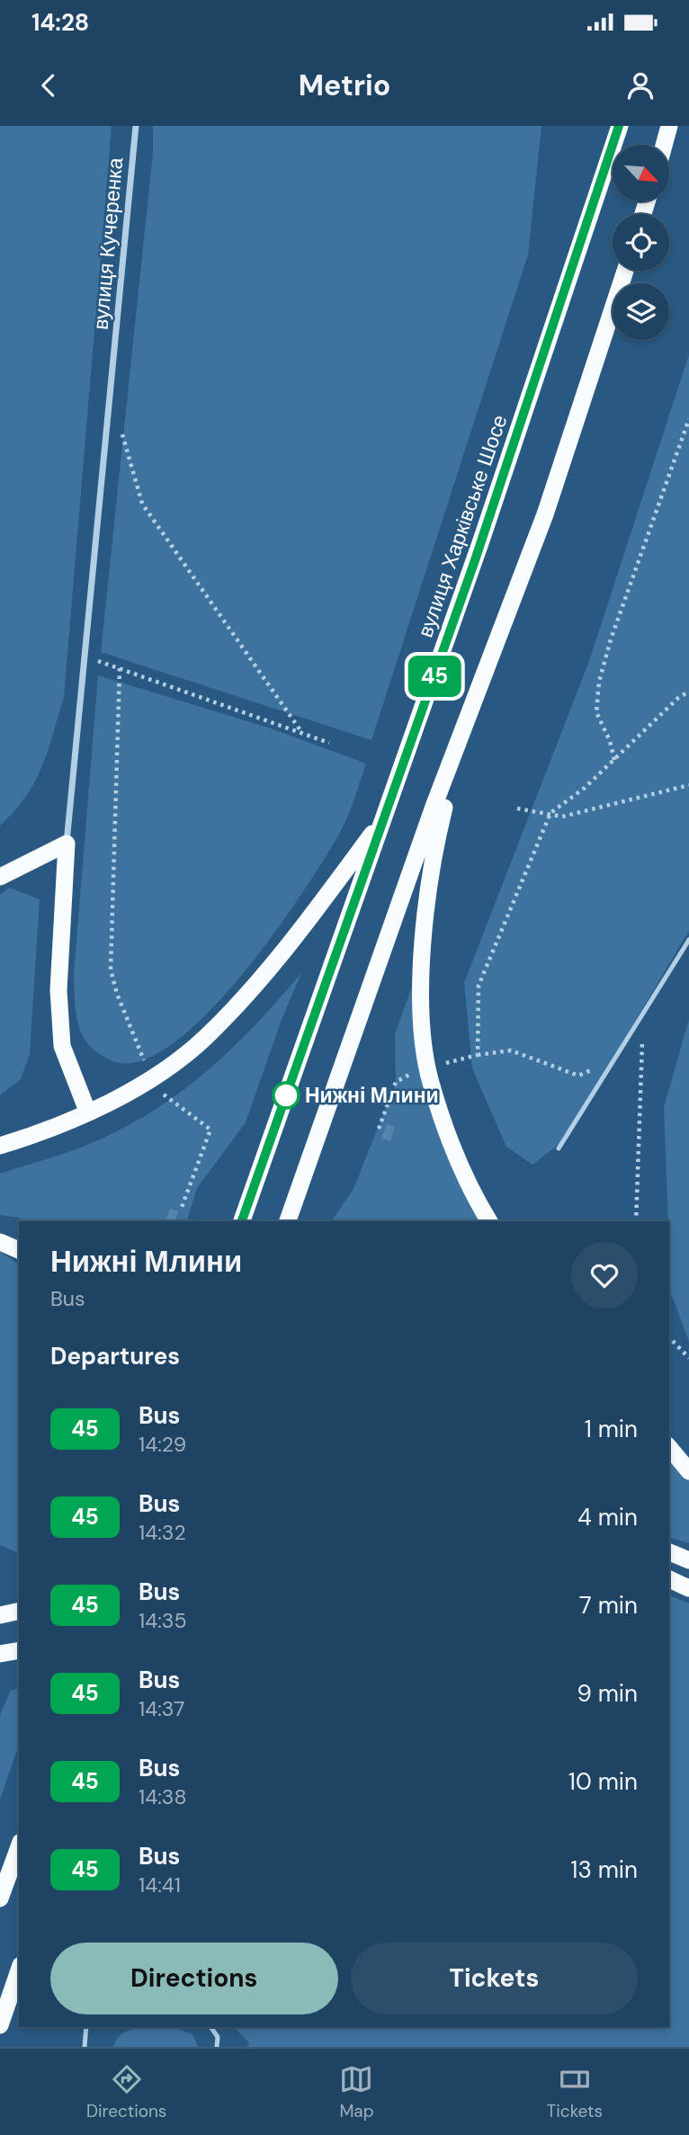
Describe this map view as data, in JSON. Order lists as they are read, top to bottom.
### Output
{
  "streets": {
    "highway": ["вулиця Харківське Шосе"],
    "street": ["вулиця Кучеренка"]
  },
  "places": ["Нижні Млини"],
  "lines": ["bus line 45"],
  "north": "bottom right",
  "page": {
    "status": "14:28",
    "header": "Metrio",
    "on_map": "45",
    "heading": [
      ["Нижні Млини", "Bus"],
      "Departures"
    ],
    "list": [
      {
        "mark": "45",
        "name": "Bus",
        "note": "14:29",
        "value": "1 min"
      },
      {
        "mark": "45",
        "name": "Bus",
        "note": "14:32",
        "value": "4 min"
      },
      {
        "mark": "45",
        "name": "Bus",
        "note": "14:35",
        "value": "7 min"
      },
      {
        "mark": "45",
        "name": "Bus",
        "note": "14:37",
        "value": "9 min"
      },
      {
        "mark": "45",
        "name": "Bus",
        "note": "14:38",
        "value": "10 min"
      },
      {
        "mark": "45",
        "name": "Bus",
        "note": "14:41",
        "value": "13 min"
      }
    ],
    "buttons": ["Directions", "Tickets"],
    "tabs": ["Directions", "Map", "Tickets"]
  }
}
